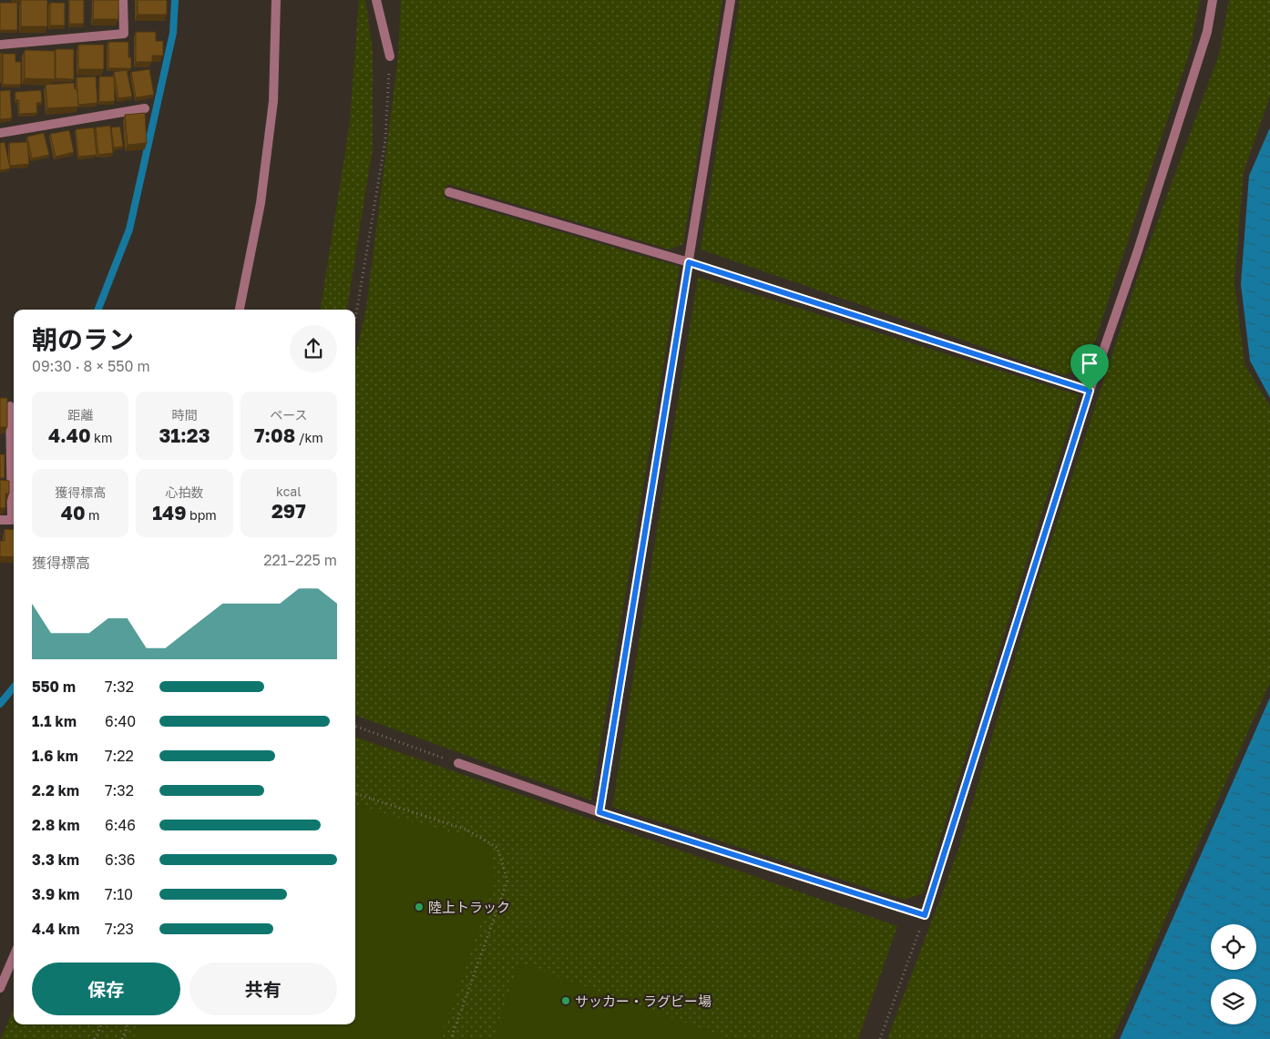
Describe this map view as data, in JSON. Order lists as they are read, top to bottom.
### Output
{
  "places": ["陸上トラック", "サッカー・ラグビー場"],
  "page": {
    "heading": ["朝のラン", "09:30 · 8 × 550 m"],
    "stats": [
      ["距離", "4.40 km"],
      ["時間", "31:23"],
      ["ペース", "7:08 /km"],
      ["獲得標高", "40 m"],
      ["心拍数", "149 bpm"],
      ["kcal", "297"]
    ],
    "chart": ["獲得標高", "221–225 m"],
    "list": [
      {
        "name": "550 m",
        "note": "7:32"
      },
      {
        "name": "1.1 km",
        "note": "6:40"
      },
      {
        "name": "1.6 km",
        "note": "7:22"
      },
      {
        "name": "2.2 km",
        "note": "7:32"
      },
      {
        "name": "2.8 km",
        "note": "6:46"
      },
      {
        "name": "3.3 km",
        "note": "6:36"
      },
      {
        "name": "3.9 km",
        "note": "7:10"
      },
      {
        "name": "4.4 km",
        "note": "7:23"
      }
    ],
    "buttons": ["保存", "共有"]
  }
}
